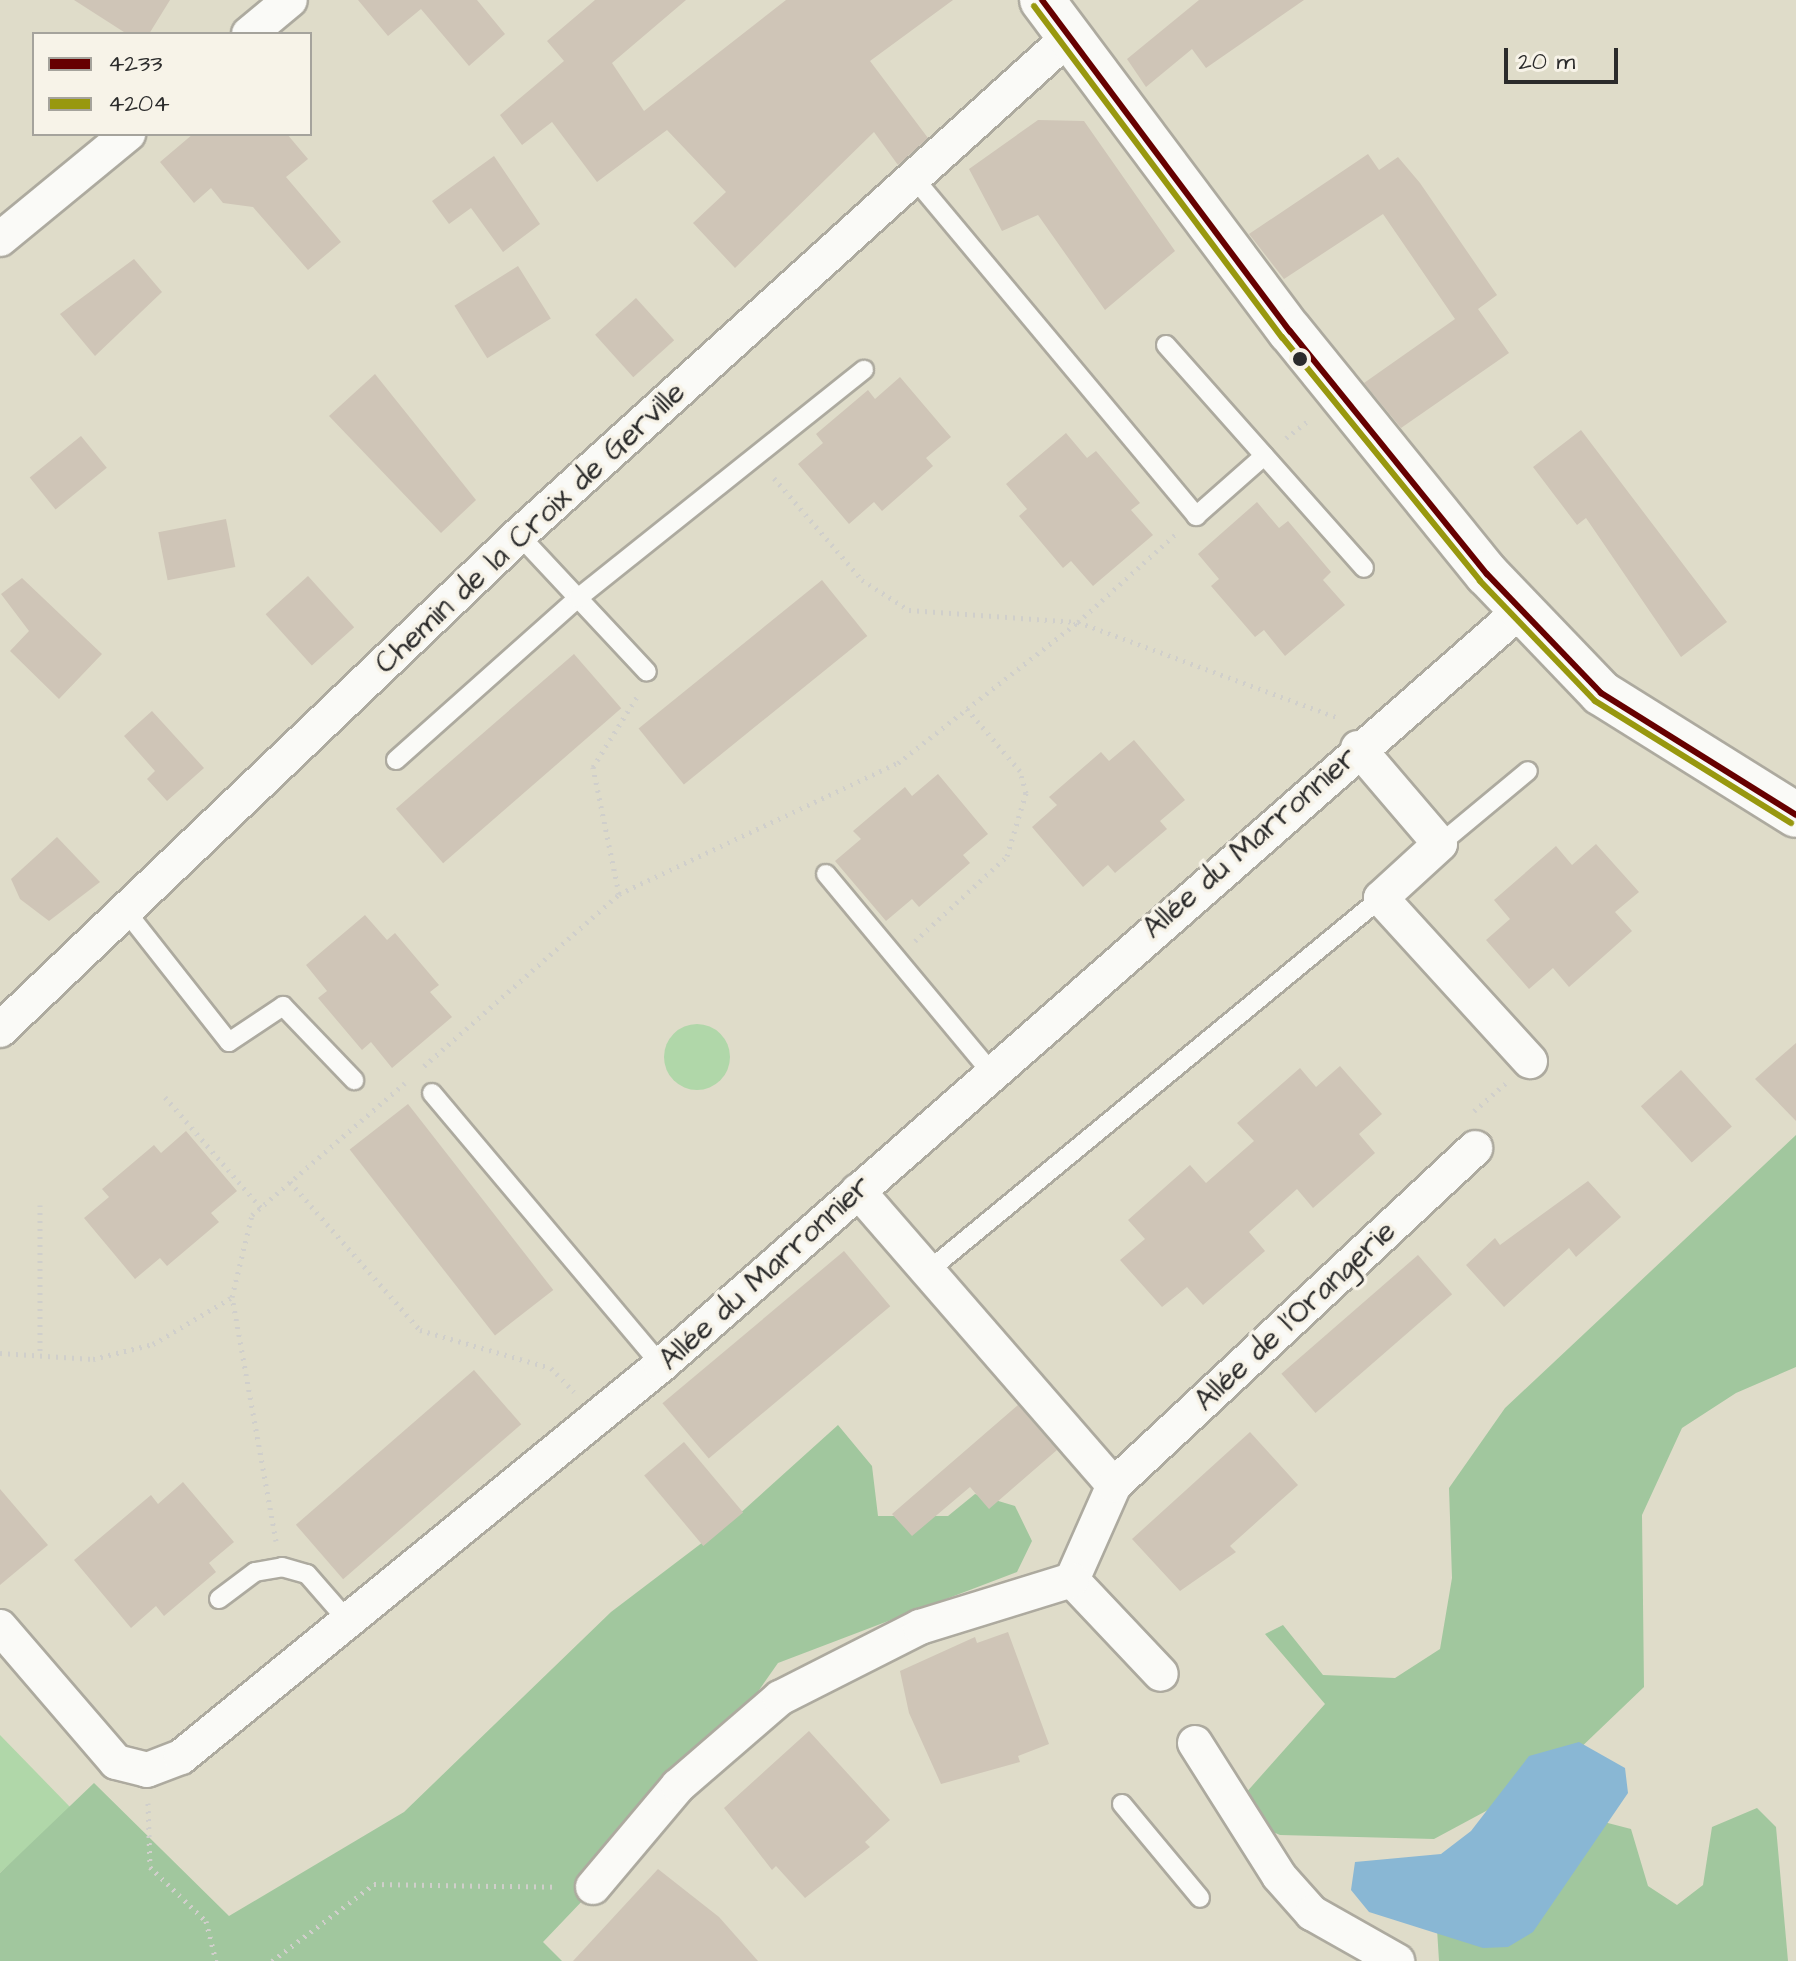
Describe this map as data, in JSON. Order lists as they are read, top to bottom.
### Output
{
  "streets": {
    "street": ["Chemin de la Croix de Gerville", "Allée du Marronnier", "Allée de l'Orangerie"]
  },
  "lines": ["transit line 4233", "transit line 4204"],
  "legend": ["4233", "4204"],
  "scale_bar": "20 m"
}
